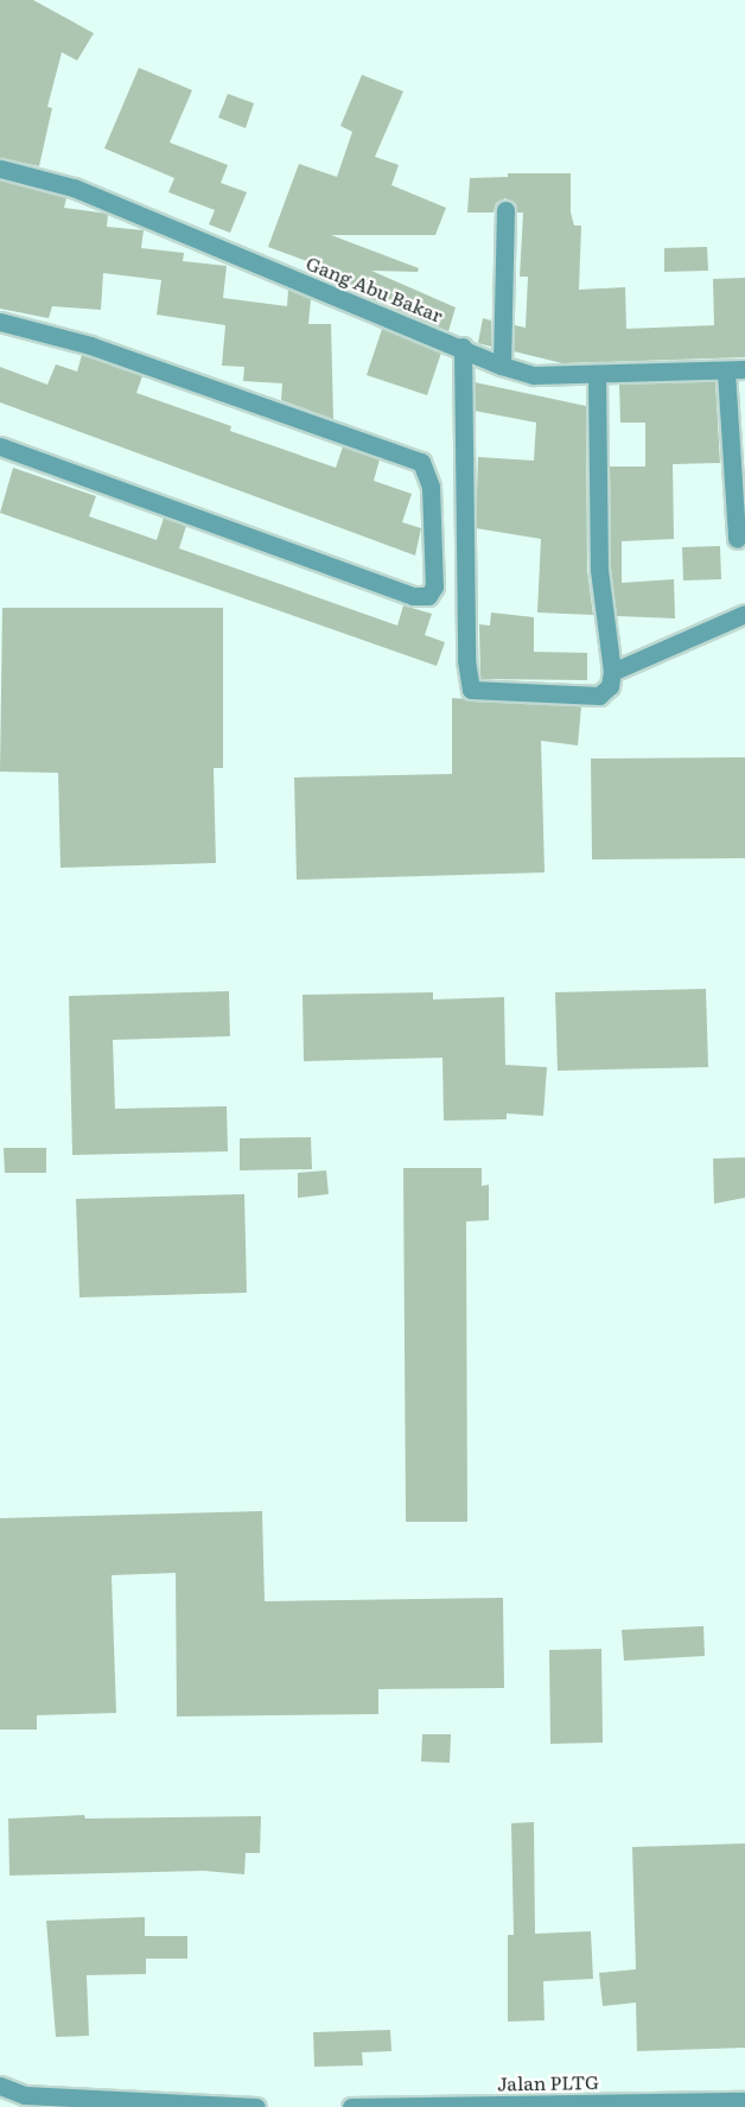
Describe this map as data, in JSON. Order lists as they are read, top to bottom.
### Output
{
  "streets": {
    "street": ["Gang Abu Bakar", "Jalan PLTG"]
  }
}
